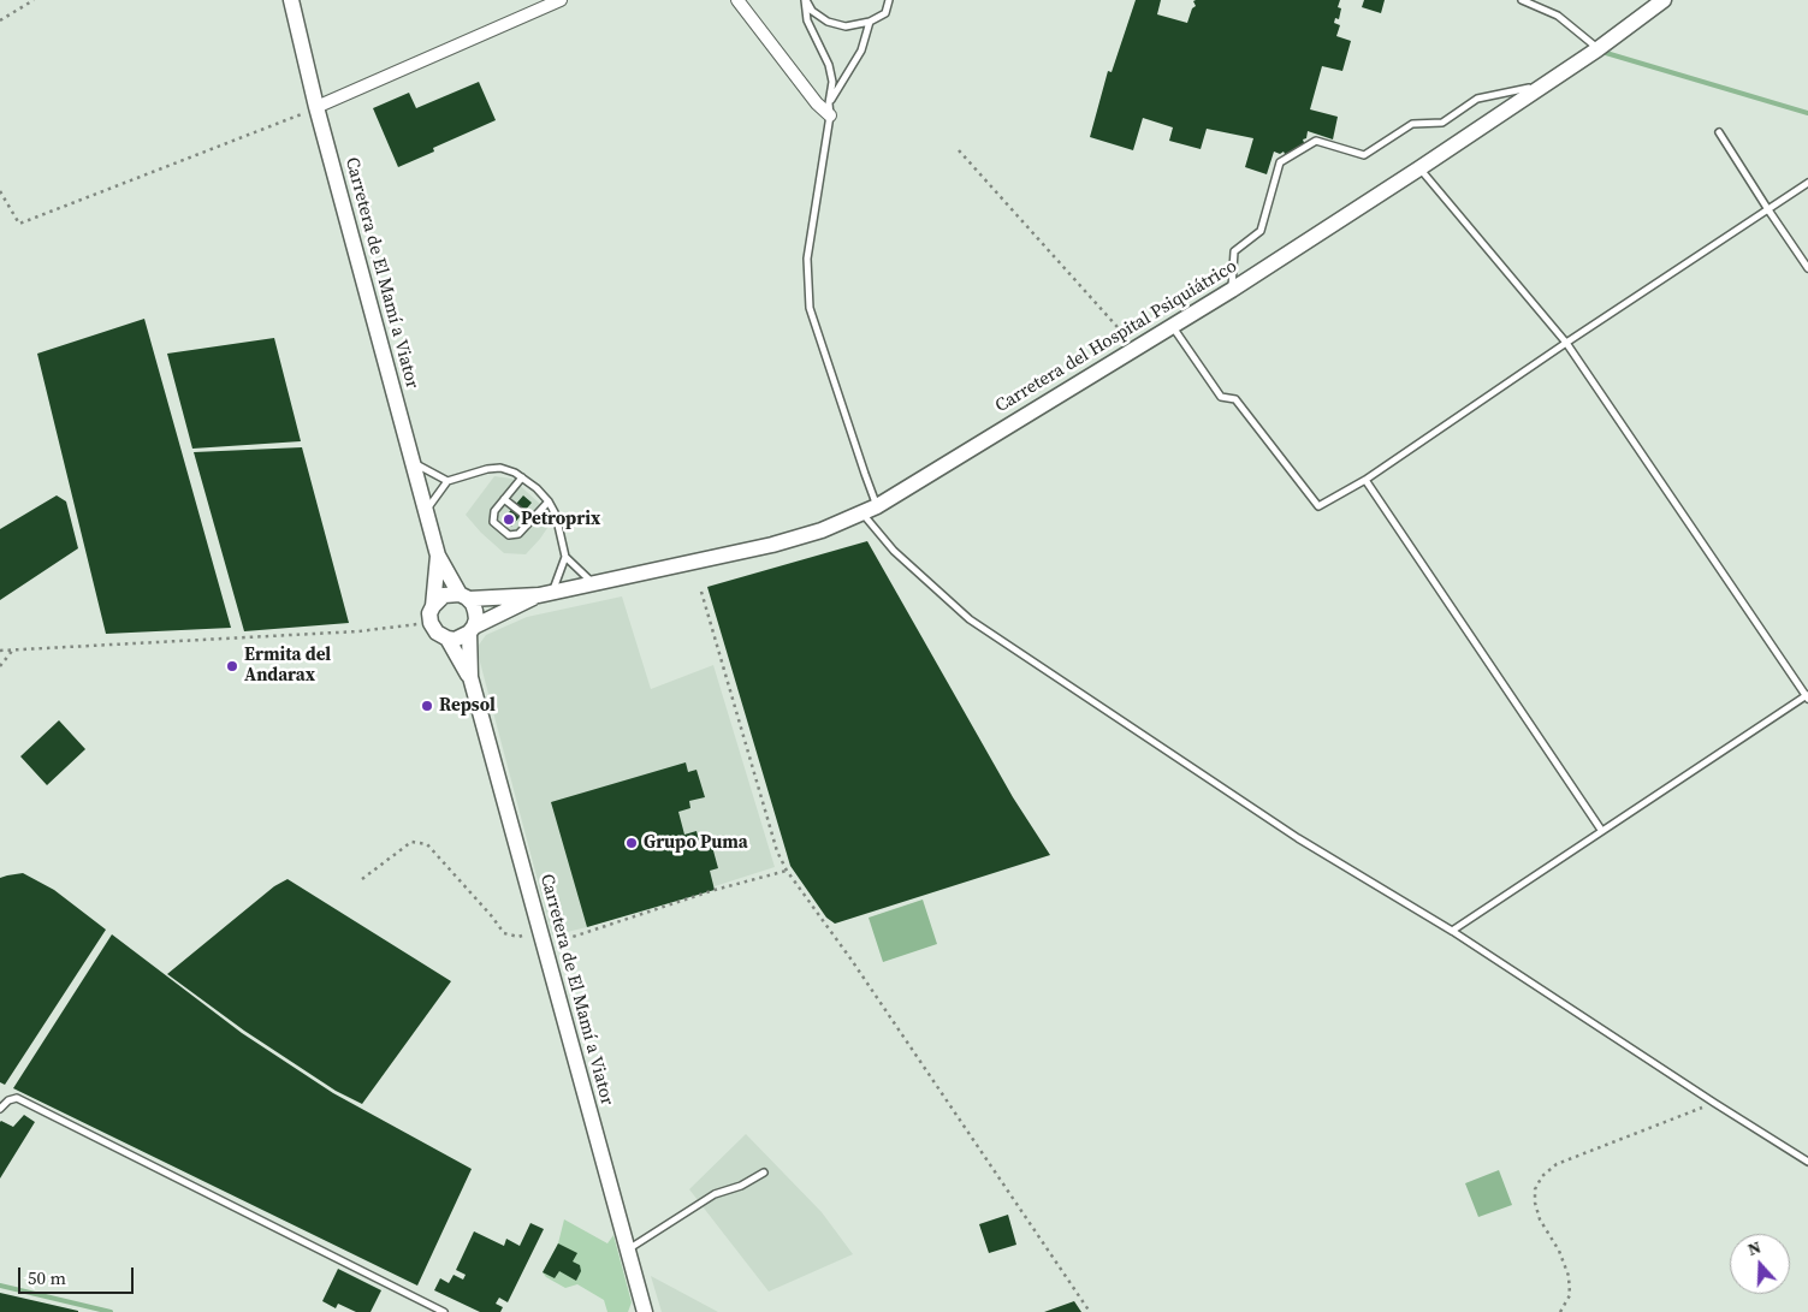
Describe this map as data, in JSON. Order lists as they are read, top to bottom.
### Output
{
  "streets": {
    "street": ["Carretera de El Mamí a Viator", "Carretera del Hospital Psiquiátrico"]
  },
  "places": [
    "Petroprix",
    "Ermita del Andarax",
    "Repsol",
    "Grupo Puma"
  ],
  "scale_bar": "50 m",
  "north": "top"
}
